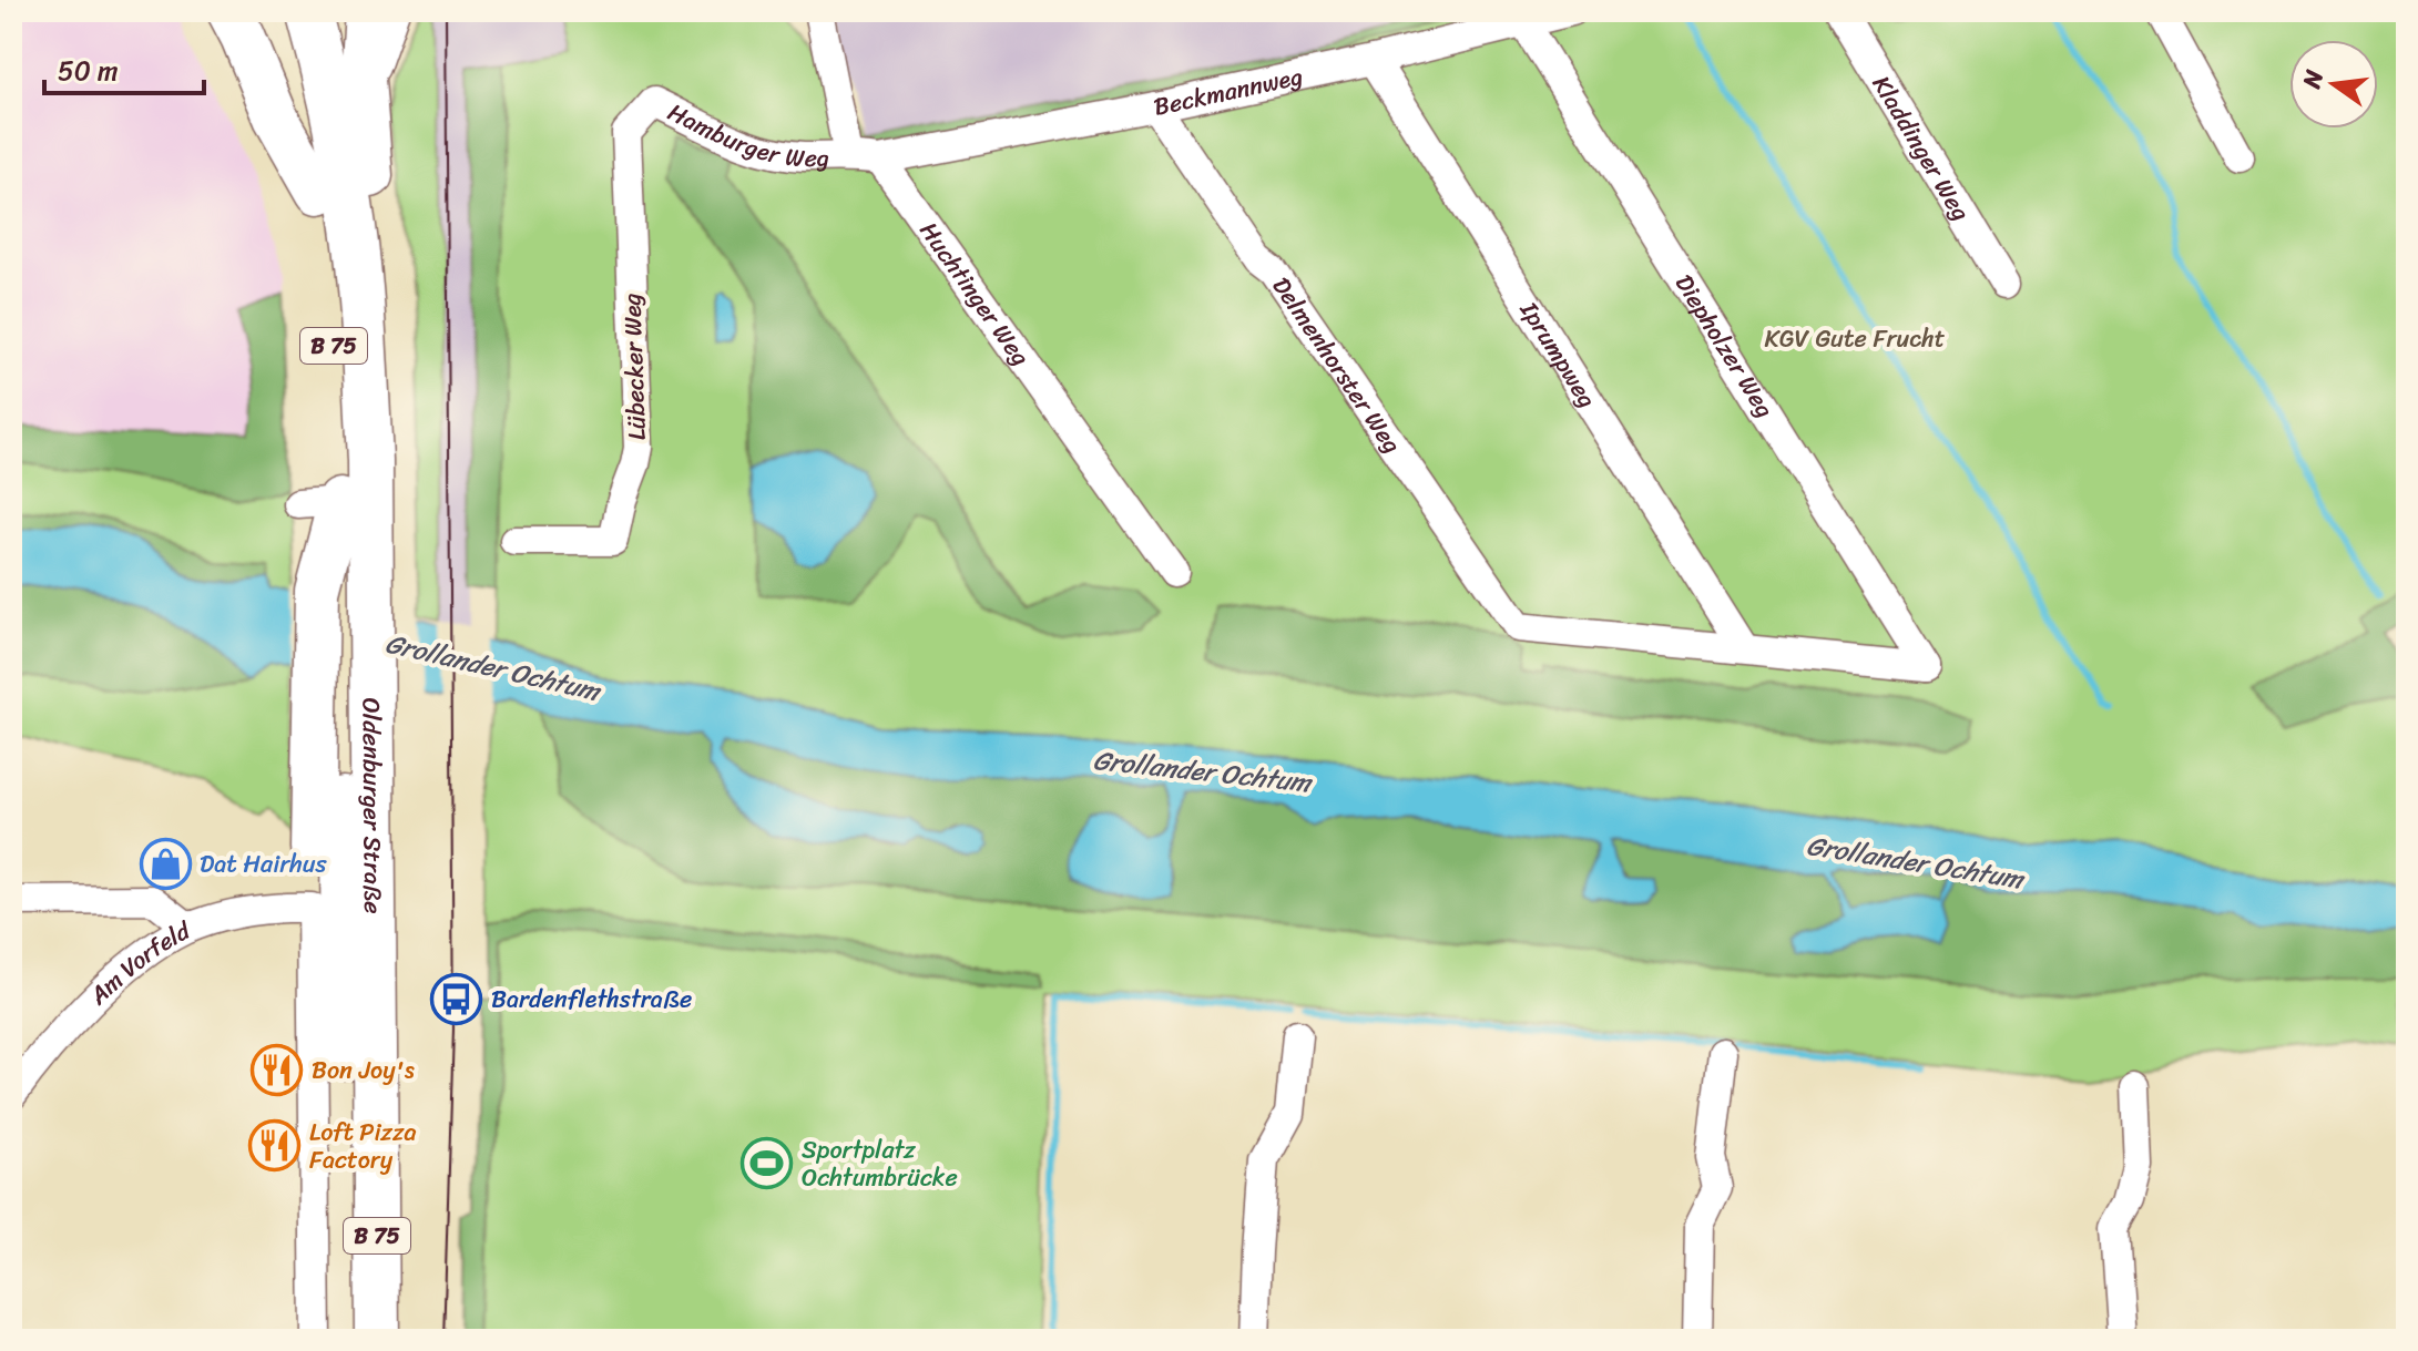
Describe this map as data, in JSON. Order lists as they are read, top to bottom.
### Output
{
  "streets": {
    "highway": ["B 75", "Oldenburger Straße"],
    "street": [
      "Beckmannweg",
      "Hamburger Weg",
      "Kladdinger Weg",
      "Huchtinger Weg",
      "Diepholzer Weg",
      "Iprumpweg",
      "Delmenhorster Weg",
      "Lübecker Weg",
      "Am Vorfeld"
    ]
  },
  "crossings": [
    ["Beckmannweg", "Huchtinger Weg"],
    ["Beckmannweg", "Diepholzer Weg"],
    ["Beckmannweg", "Iprumpweg"],
    ["Beckmannweg", "Delmenhorster Weg"],
    ["Hamburger Weg", "Lübecker Weg"],
    ["Diepholzer Weg", "Iprumpweg"],
    ["Diepholzer Weg", "Delmenhorster Weg"],
    ["Iprumpweg", "Delmenhorster Weg"]
  ],
  "water": ["Grollander Ochtum"],
  "parks": ["KGV Gute Frucht"],
  "places": {
    "shop": ["Dat Hairhus"],
    "bus stop": ["Bardenflethstraße"],
    "restaurant": ["Bon Joy's", "Loft Pizza Factory"],
    "sports": ["Sportplatz Ochtumbrücke"]
  },
  "scale_bar": "50 m",
  "north": "left"
}
